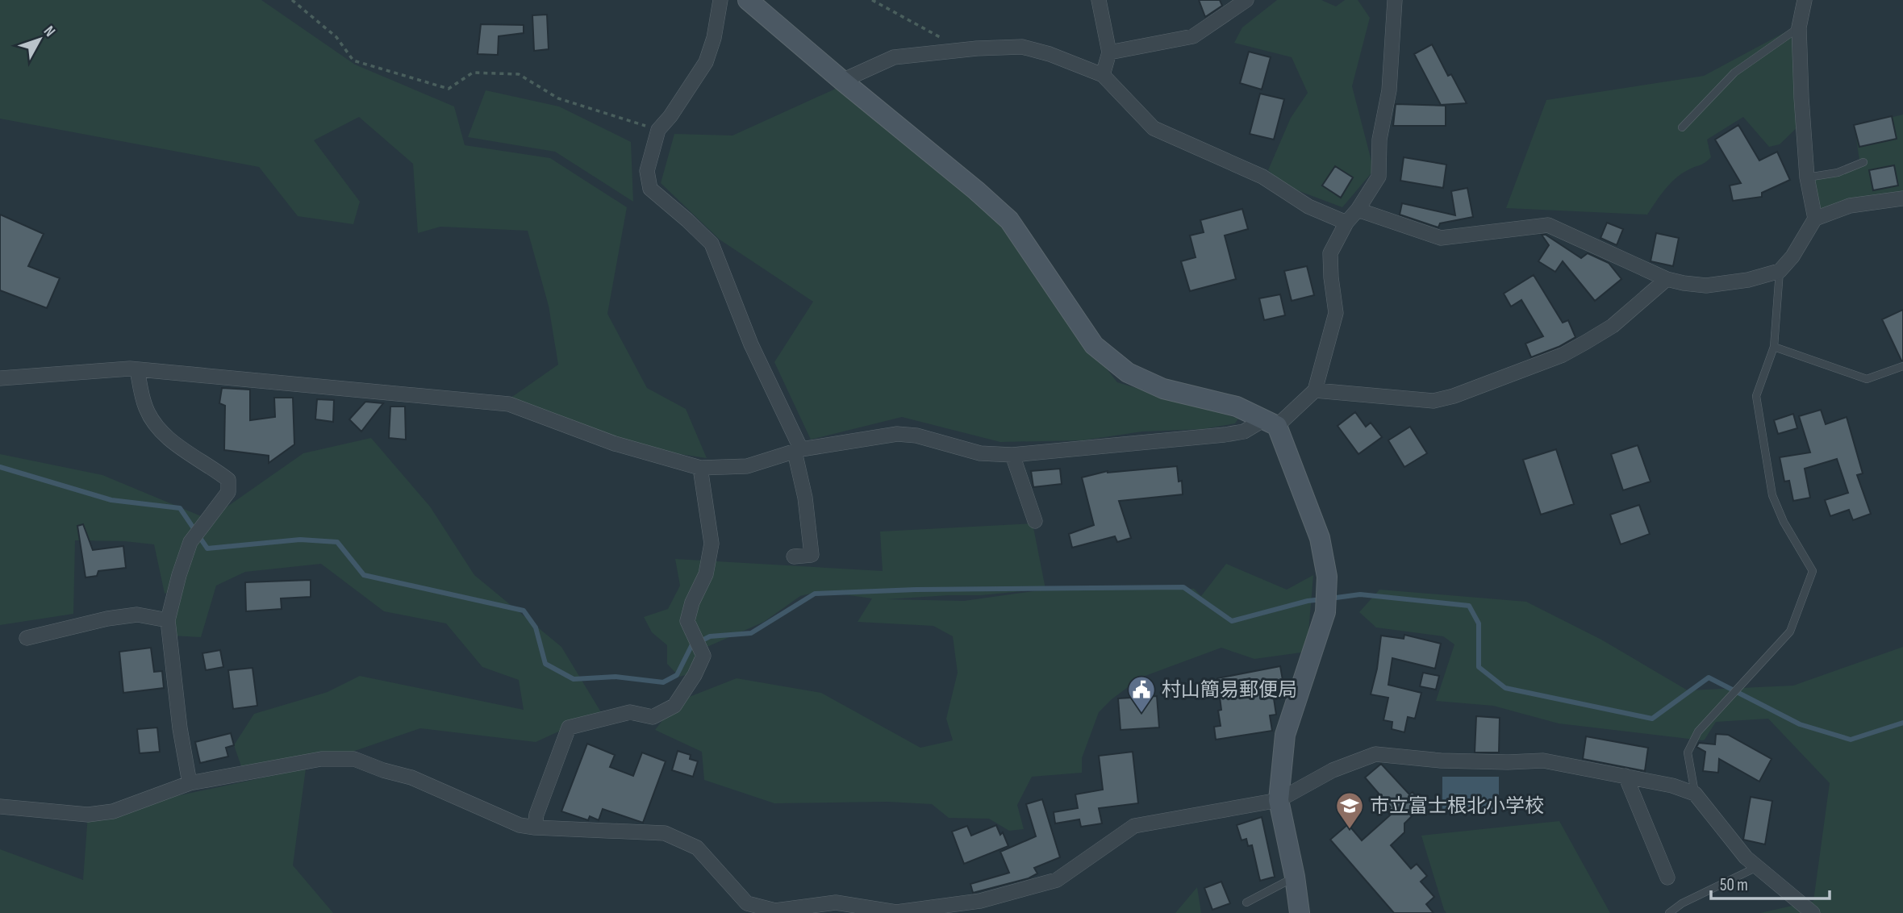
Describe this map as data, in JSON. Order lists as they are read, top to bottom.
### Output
{
  "places": {
    "public building": ["村山簡易郵便局"],
    "school or university": ["市立富士根北小学校"]
  },
  "scale_bar": "50 m",
  "north": "top right"
}
